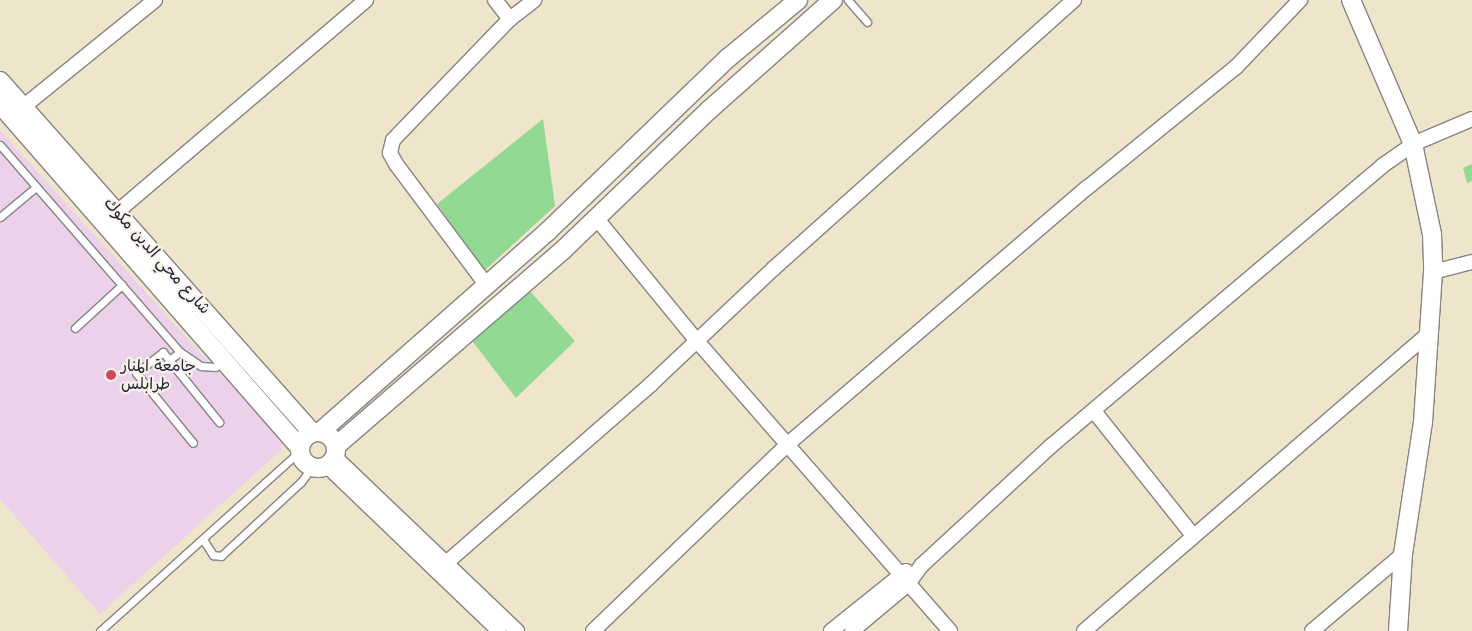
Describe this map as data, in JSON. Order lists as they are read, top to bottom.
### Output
{
  "streets": {
    "street": ["شارع محي الدين مكوك"]
  },
  "places": ["جامعة المنار طرابلس"]
}
